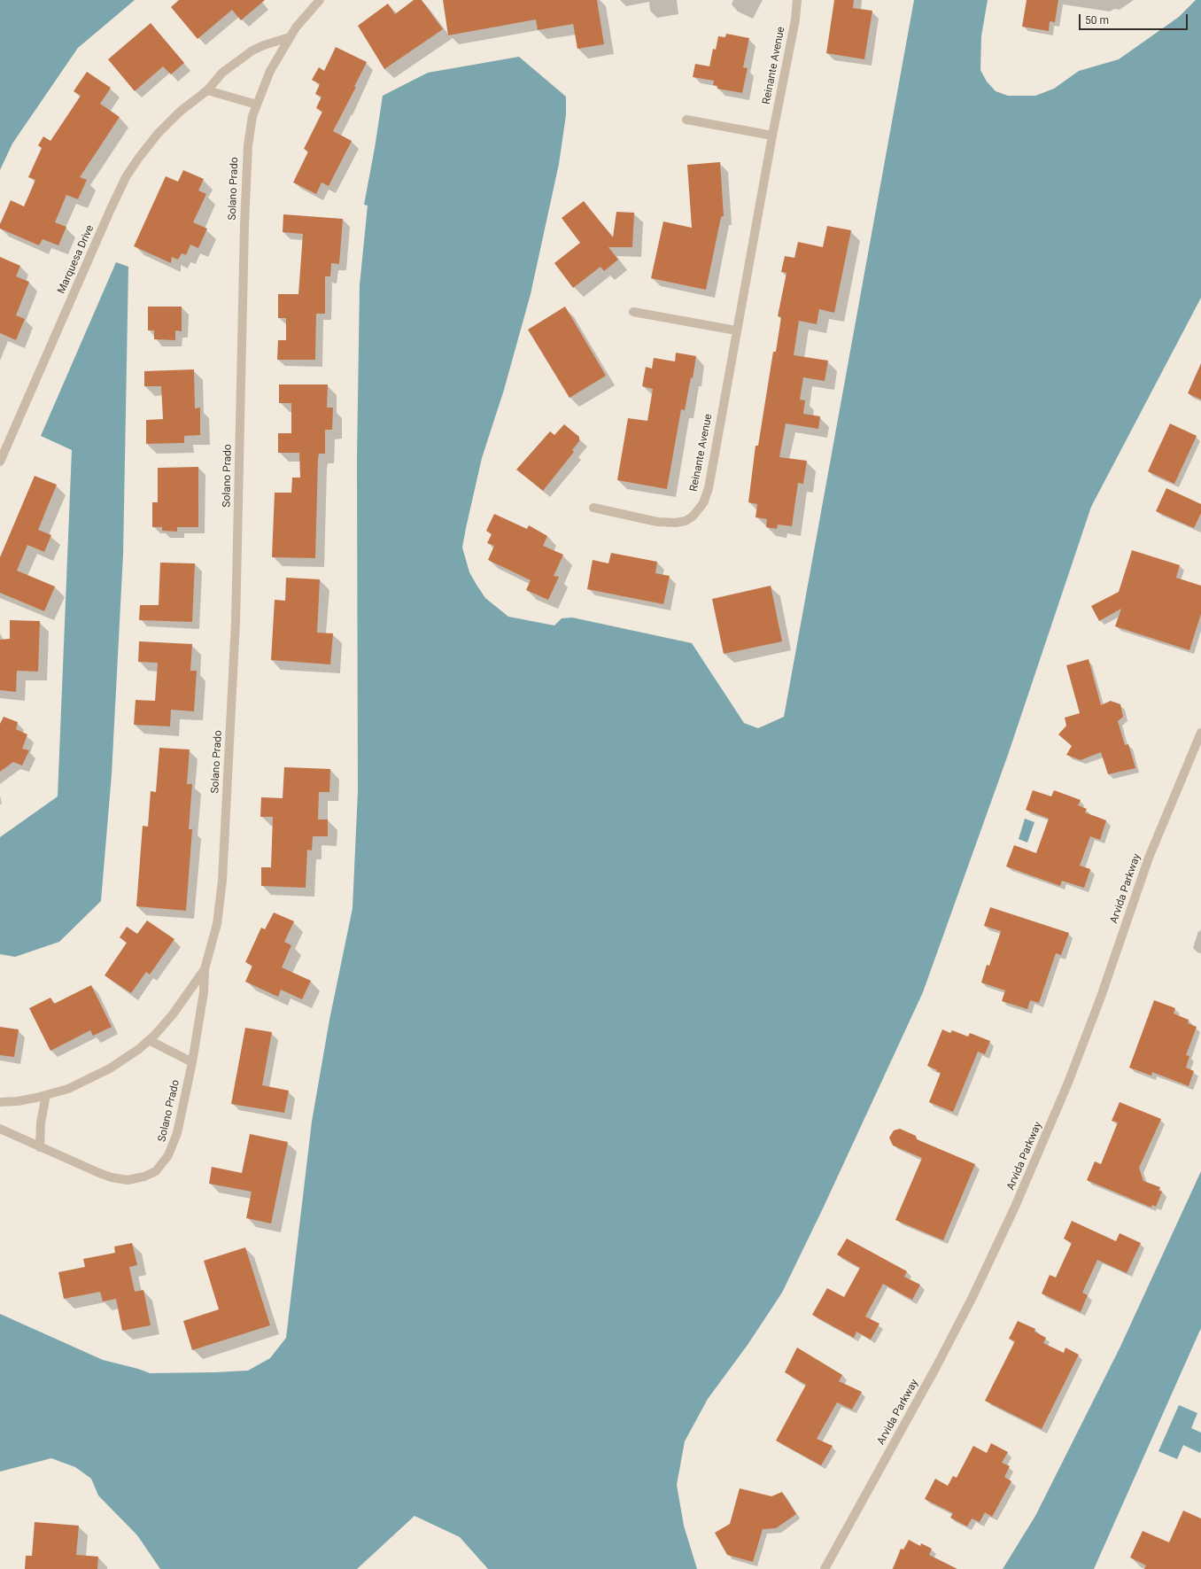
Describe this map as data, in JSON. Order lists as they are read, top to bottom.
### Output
{
  "streets": {
    "street": [
      "Reinante Avenue",
      "Solano Prado",
      "Marquesa Drive",
      "Arvida Parkway"
    ]
  },
  "crossings": [
    ["Solano Prado", "Marquesa Drive"]
  ],
  "scale_bar": "50 m"
}
